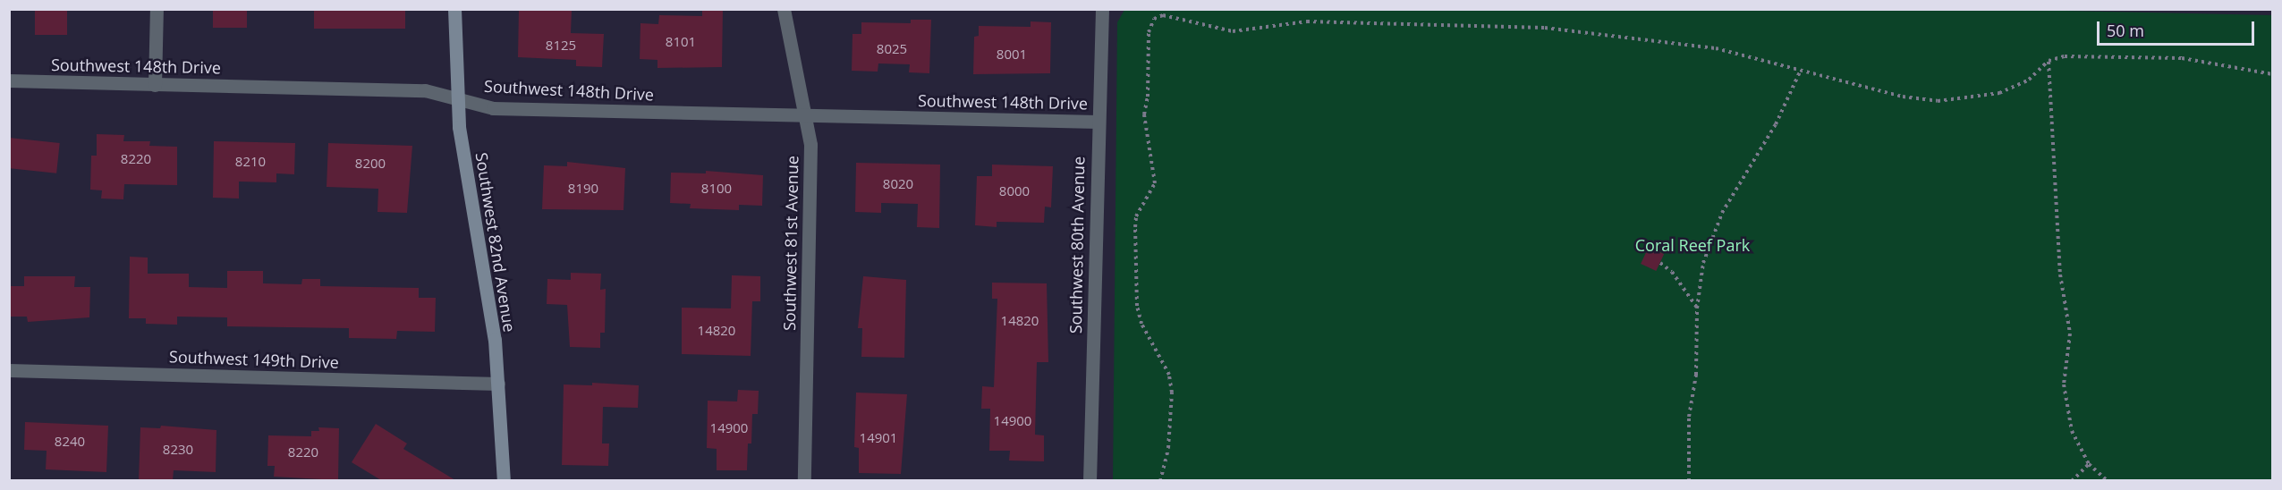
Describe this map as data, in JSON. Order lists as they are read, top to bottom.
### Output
{
  "streets": {
    "street": [
      "Southwest 148th Drive",
      "Southwest 82nd Avenue",
      "Southwest 81st Avenue",
      "Southwest 80th Avenue",
      "Southwest 149th Drive"
    ]
  },
  "crossings": [
    ["Southwest 148th Drive", "Southwest 82nd Avenue"],
    ["Southwest 148th Drive", "Southwest 81st Avenue"],
    ["Southwest 148th Drive", "Southwest 80th Avenue"],
    ["Southwest 82nd Avenue", "Southwest 149th Drive"]
  ],
  "parks": ["Coral Reef Park"],
  "house_numbers": [
    "8101",
    "8125",
    "8025",
    "8001",
    "8220",
    "8210",
    "8200",
    "8020",
    "8190",
    "8100",
    "8000",
    "14820",
    "14820",
    "14900",
    "14900",
    "14901",
    "8240",
    "8230",
    "8220"
  ],
  "scale_bar": "50 m"
}
